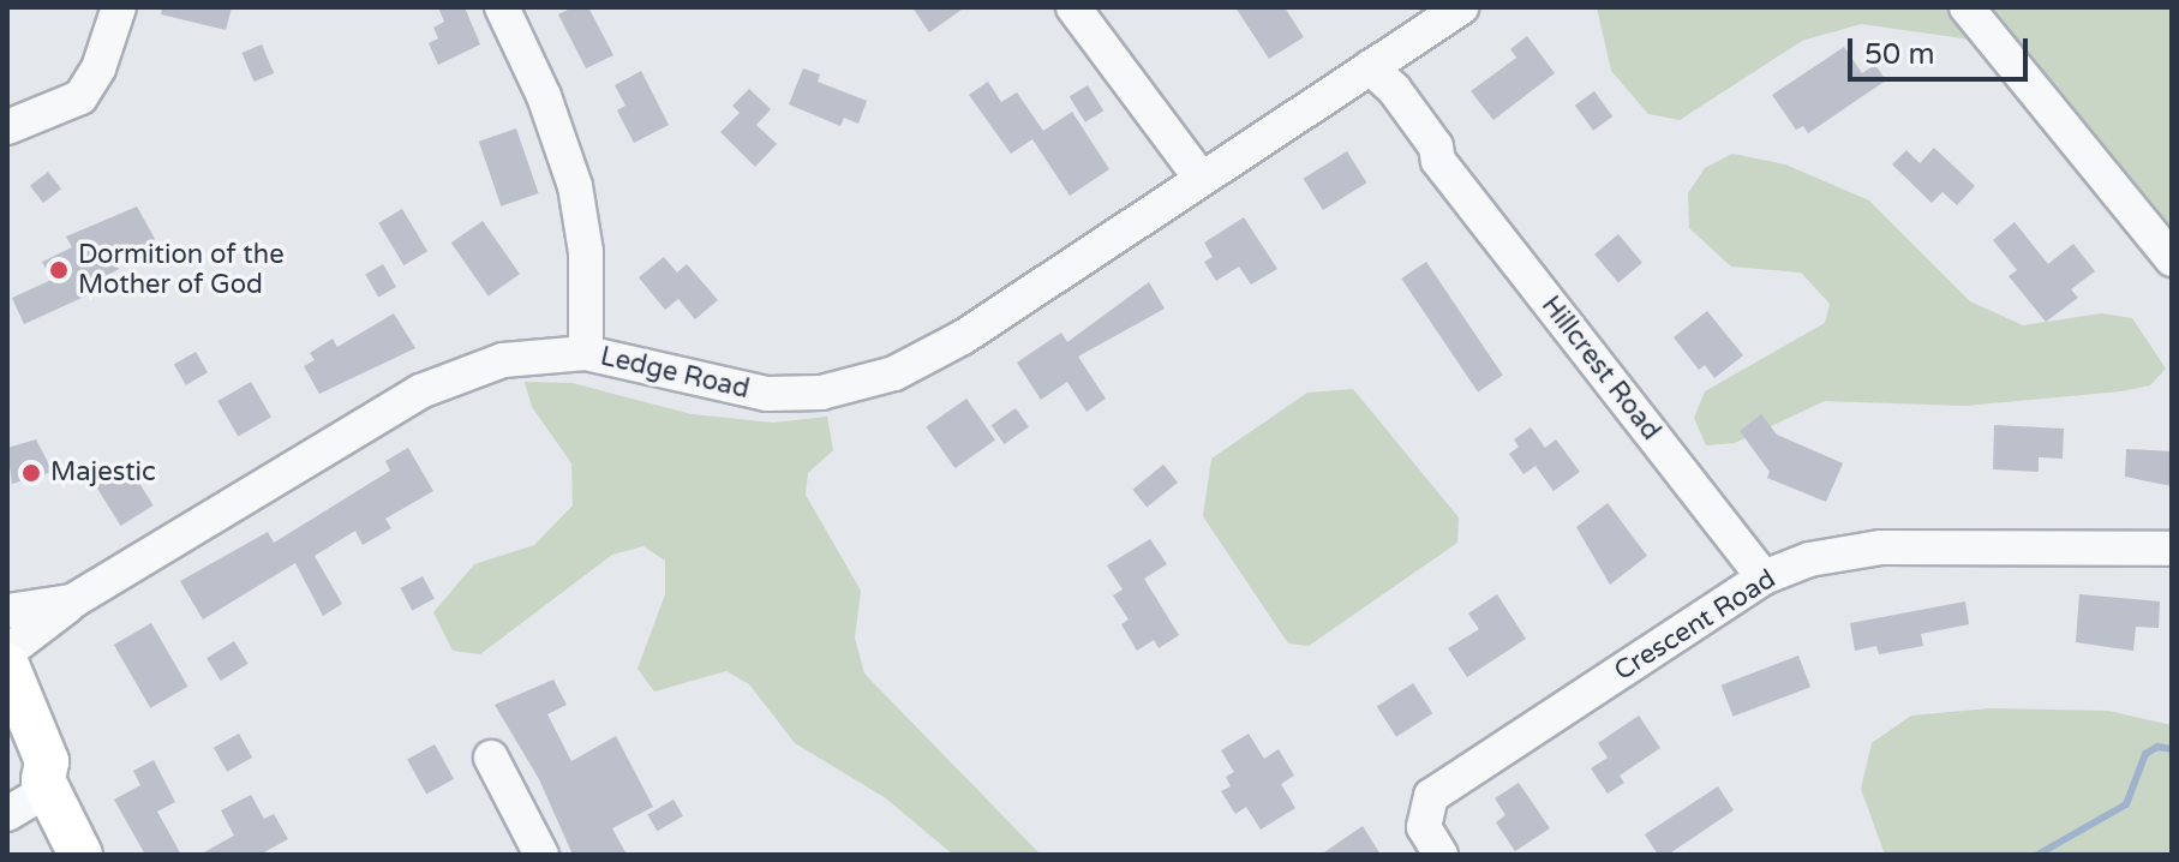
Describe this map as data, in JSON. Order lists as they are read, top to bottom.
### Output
{
  "streets": {
    "street": ["Hillcrest Road", "Ledge Road", "Crescent Road"]
  },
  "crossings": [
    ["Hillcrest Road", "Ledge Road"],
    ["Hillcrest Road", "Crescent Road"]
  ],
  "places": ["Dormition of the Mother of God", "Majestic"],
  "scale_bar": "50 m"
}
